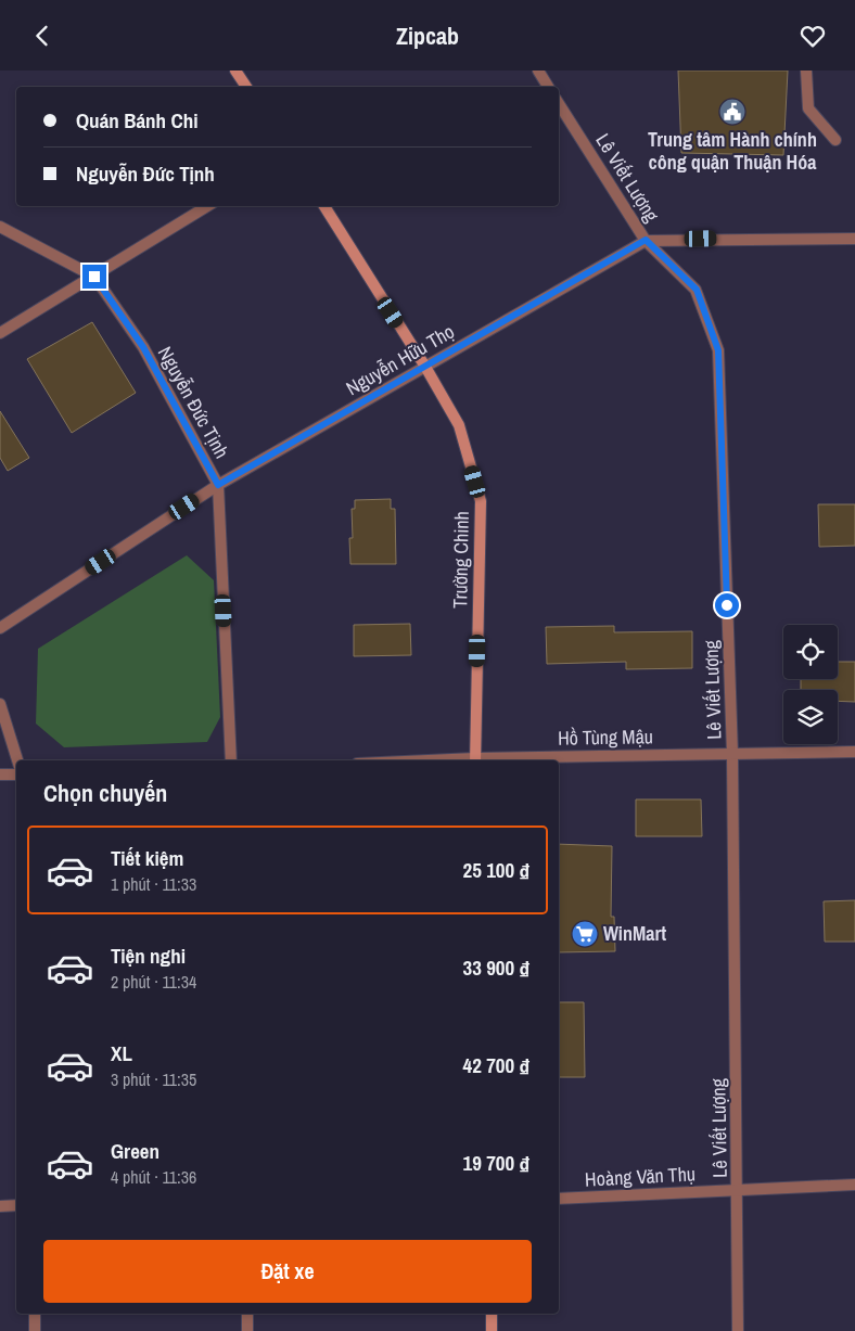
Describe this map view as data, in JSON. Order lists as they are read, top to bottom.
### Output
{
  "streets": {
    "street": [
      "Lê Viết Lượng",
      "Nguyễn Hữu Thọ",
      "Nguyễn Đức Tịnh",
      "Trường Chinh",
      "Hồ Tùng Mậu",
      "Hoàng Văn Thụ"
    ]
  },
  "crossings": [
    ["Lê Viết Lượng", "Nguyễn Hữu Thọ"],
    ["Lê Viết Lượng", "Hồ Tùng Mậu"],
    ["Lê Viết Lượng", "Hoàng Văn Thụ"],
    ["Nguyễn Hữu Thọ", "Nguyễn Đức Tịnh"],
    ["Nguyễn Hữu Thọ", "Trường Chinh"],
    ["Trường Chinh", "Hồ Tùng Mậu"]
  ],
  "places": {
    "public building": ["Trung tâm Hành chính công quận Thuận Hóa"],
    "supermarket": ["WinMart"]
  },
  "page": {
    "header": "Zipcab",
    "banner": ["Quán Bánh Chi", "Nguyễn Đức Tịnh"],
    "heading": "Chọn chuyến",
    "list": [
      {
        "name": "Tiết kiệm",
        "note": "1 phút · 11:33",
        "value": "25 100 ₫"
      },
      {
        "name": "Tiện nghi",
        "note": "2 phút · 11:34",
        "value": "33 900 ₫"
      },
      {
        "name": "XL",
        "note": "3 phút · 11:35",
        "value": "42 700 ₫"
      },
      {
        "name": "Green",
        "note": "4 phút · 11:36",
        "value": "19 700 ₫"
      }
    ],
    "buttons": "Đặt xe"
  }
}
